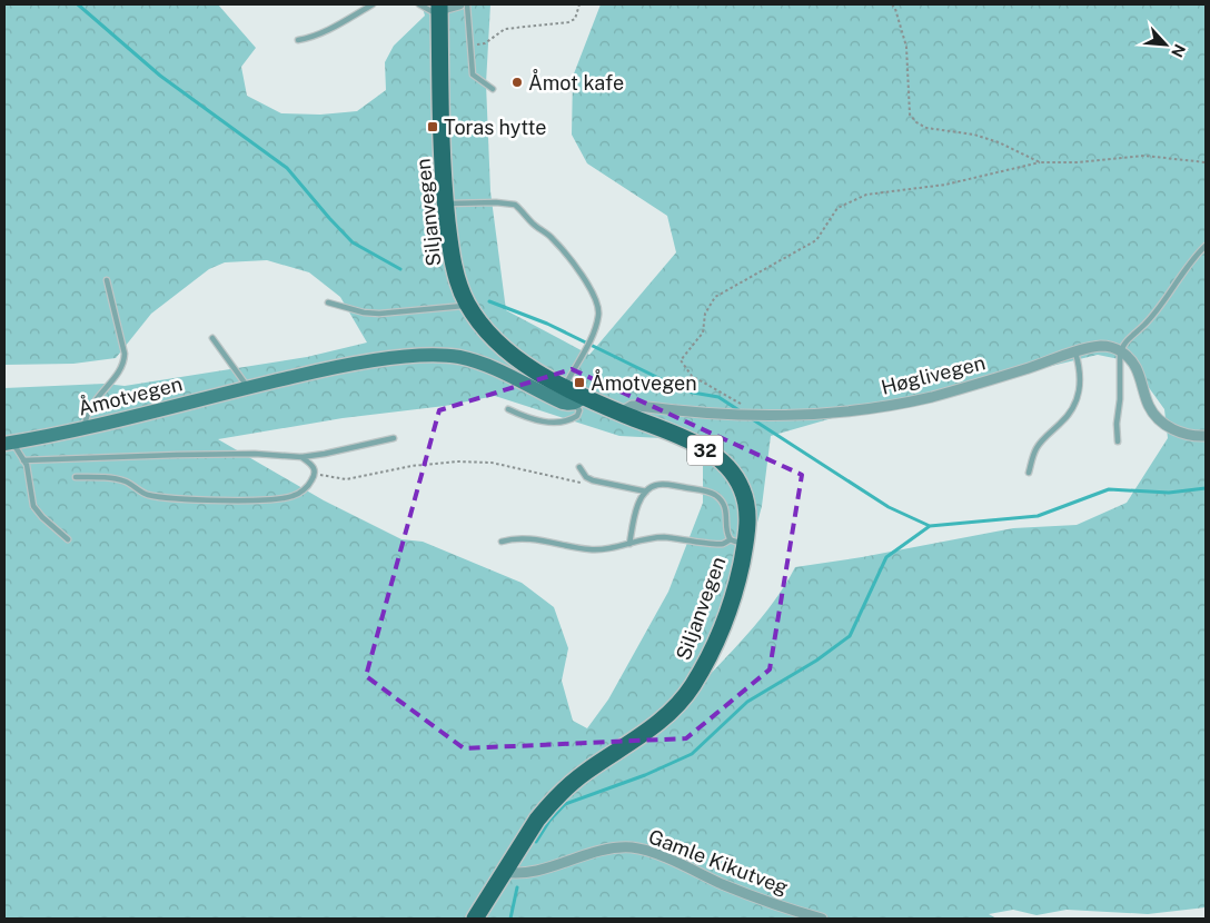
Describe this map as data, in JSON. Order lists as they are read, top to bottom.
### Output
{
  "streets": {
    "main road": ["Siljanvegen", "Åmotvegen", "32"],
    "street": ["Høglivegen", "Gamle Kikutveg"]
  },
  "crossings": [
    ["Siljanvegen", "Høglivegen"],
    ["Siljanvegen", "Åmotvegen"],
    ["Siljanvegen", "Gamle Kikutveg"]
  ],
  "places": {
    "other": ["Åmot kafe"],
    "transit": ["Toras hytte", "Åmotvegen"]
  },
  "north": "bottom right"
}
